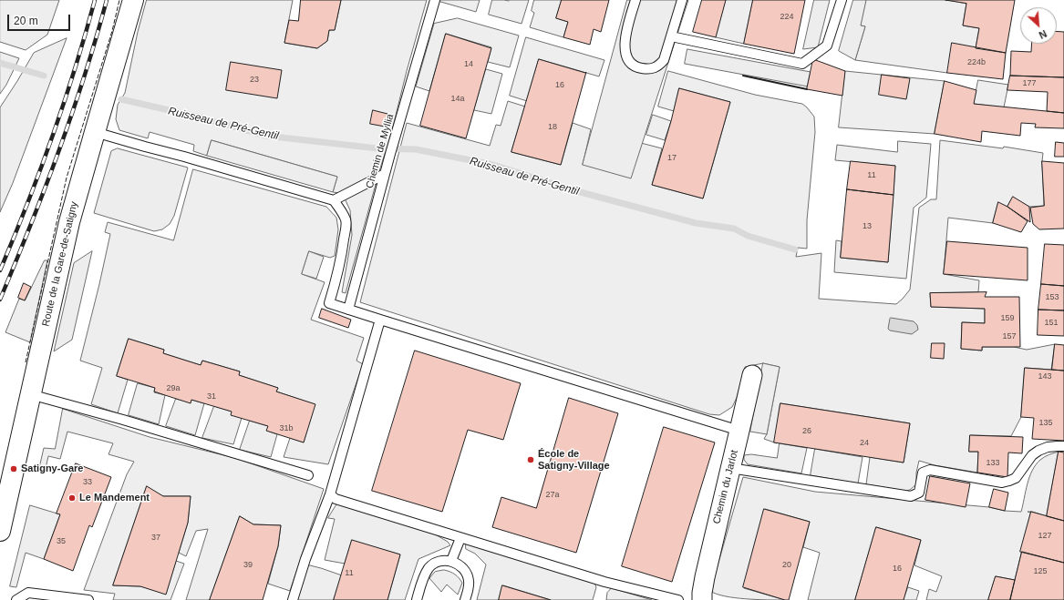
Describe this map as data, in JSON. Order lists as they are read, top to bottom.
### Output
{
  "streets": {
    "street": ["Route de la Gare-de-Satigny", "Chemin du Jarlot"],
    "lane": ["Chemin de Myllia"]
  },
  "water": ["Ruisseau de Pré-Gentil"],
  "places": ["École de Satigny-Village", "Satigny-Gare", "Le Mandement"],
  "house_numbers": [
    "224",
    "224b",
    "14",
    "23",
    "177",
    "16",
    "14a",
    "18",
    "17",
    "11",
    "13",
    "153",
    "159",
    "151",
    "157",
    "143",
    "29a",
    "31",
    "135",
    "31b",
    "26",
    "24",
    "133",
    "33",
    "27a",
    "127",
    "37",
    "35",
    "39",
    "20",
    "16",
    "125",
    "11"
  ],
  "scale_bar": "20 m",
  "north": "bottom right"
}
